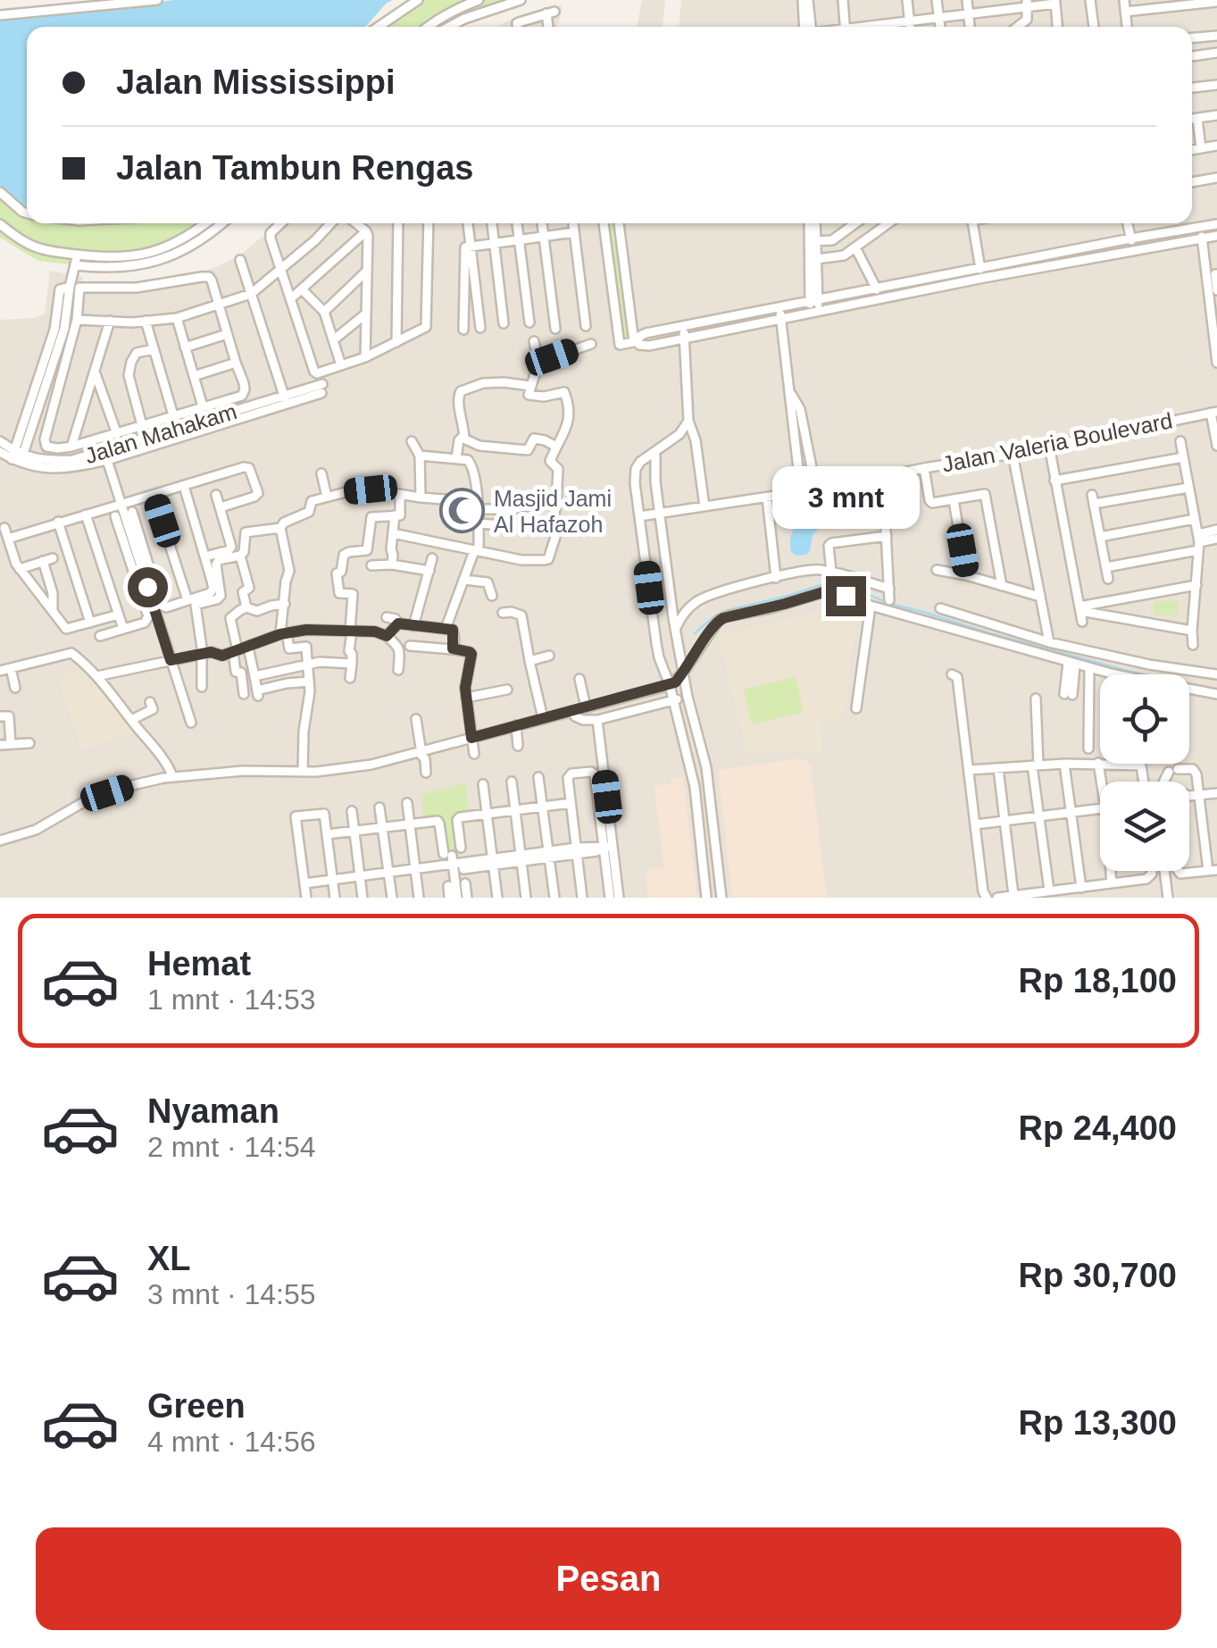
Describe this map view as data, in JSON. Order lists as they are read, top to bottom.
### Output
{
  "streets": {
    "street": ["Jalan Mahakam", "Jalan Valeria Boulevard"]
  },
  "places": {
    "mosque": ["Masjid Jami Al Hafazoh"]
  },
  "page": {
    "banner": ["Jalan Mississippi", "Jalan Tambun Rengas"],
    "bubble": "3 mnt",
    "list": [
      {
        "name": "Hemat",
        "note": "1 mnt · 14:53",
        "value": "Rp 18,100"
      },
      {
        "name": "Nyaman",
        "note": "2 mnt · 14:54",
        "value": "Rp 24,400"
      },
      {
        "name": "XL",
        "note": "3 mnt · 14:55",
        "value": "Rp 30,700"
      },
      {
        "name": "Green",
        "note": "4 mnt · 14:56",
        "value": "Rp 13,300"
      }
    ],
    "buttons": "Pesan"
  }
}
